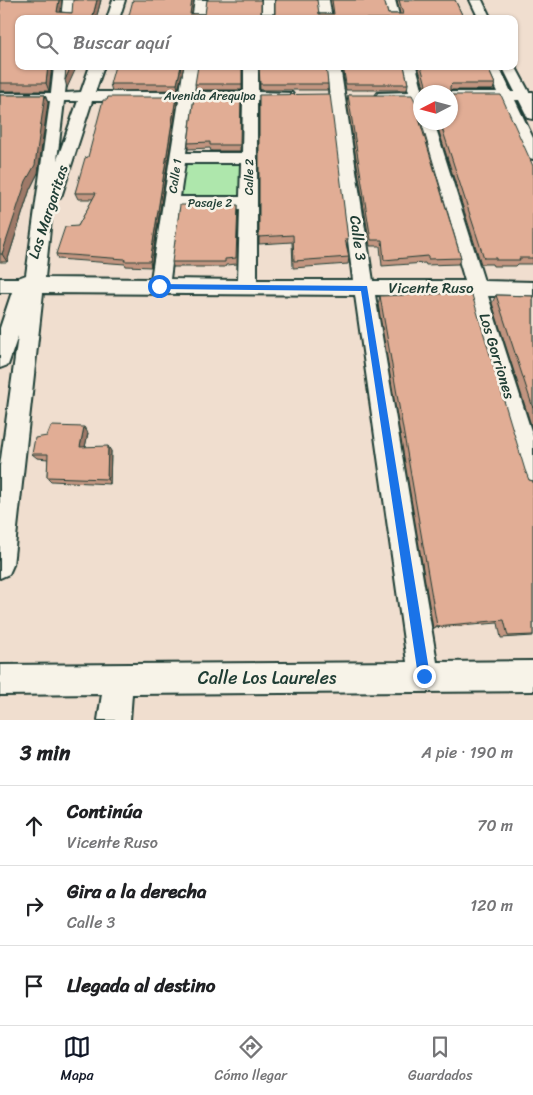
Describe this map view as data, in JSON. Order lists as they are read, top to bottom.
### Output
{
  "streets": {
    "street": [
      "Avenida Arequipa",
      "Calle 1",
      "Calle 2",
      "Pasaje 2",
      "Las Margaritas",
      "Calle 3",
      "Vicente Ruso",
      "Los Gorriones",
      "Calle Los Laureles"
    ]
  },
  "crossings": [
    ["Avenida Arequipa", "Calle 1"],
    ["Avenida Arequipa", "Calle 2"],
    ["Avenida Arequipa", "Las Margaritas"],
    ["Calle 1", "Pasaje 2"],
    ["Calle 1", "Vicente Ruso"],
    ["Calle 2", "Pasaje 2"],
    ["Calle 2", "Vicente Ruso"],
    ["Las Margaritas", "Vicente Ruso"],
    ["Calle 3", "Vicente Ruso"],
    ["Calle 3", "Calle Los Laureles"],
    ["Vicente Ruso", "Los Gorriones"]
  ],
  "north": "left",
  "page": {
    "search": "Buscar aquí",
    "heading": ["3 min", "A pie · 190 m"],
    "list": [
      ["Continúa", "Vicente Ruso", "70 m"],
      ["Gira a la derecha", "Calle 3", "120 m"],
      "Llegada al destino"
    ],
    "nav": ["Mapa", "Cómo llegar", "Guardados"]
  }
}
